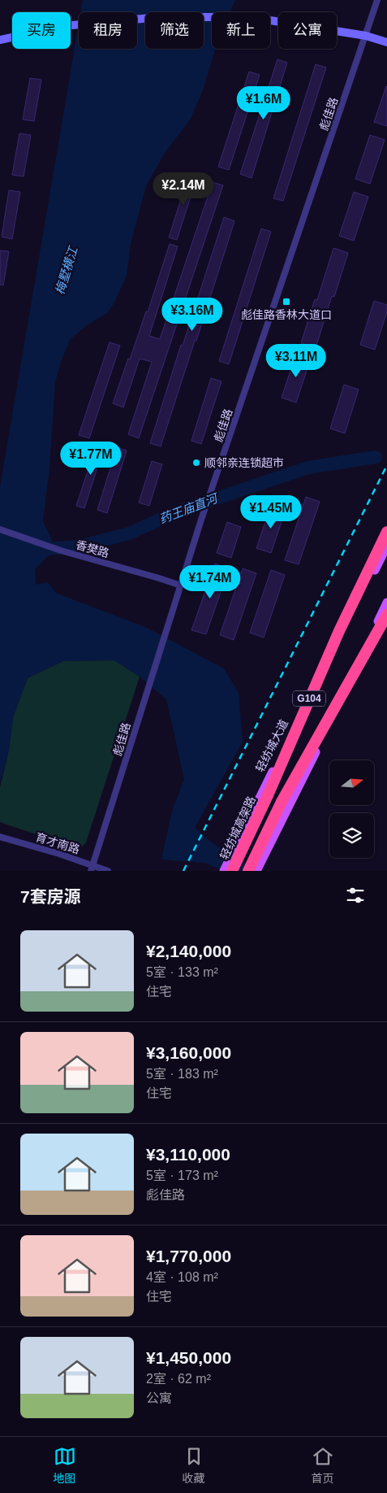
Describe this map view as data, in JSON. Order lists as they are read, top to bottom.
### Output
{
  "streets": {
    "highway": ["轻纺城高架路"],
    "main road": ["G104", "轻纺城大道"],
    "street": ["彪佳路", "香樊路", "育才南路"]
  },
  "crossings": [
    ["彪佳路", "香樊路"],
    ["彪佳路", "育才南路"]
  ],
  "water": ["梅墅横江", "药王庙直河"],
  "places": {
    "transit": ["彪佳路香林大道口"],
    "other": ["顺邻亲连锁超市"]
  },
  "north": "right",
  "page": {
    "chip": [
      "买房",
      "租房",
      "筛选",
      "新上",
      "公寓"
    ],
    "price": [
      "¥1.6M",
      "¥2.14M",
      "¥3.16M",
      "¥3.11M",
      "¥1.77M",
      "¥1.45M",
      "¥1.74M"
    ],
    "heading": "7套房源",
    "list": [
      {
        "name": "¥2,140,000",
        "note": "5室 · 133 m² · 住宅"
      },
      {
        "name": "¥3,160,000",
        "note": "5室 · 183 m² · 住宅"
      },
      {
        "name": "¥3,110,000",
        "note": "5室 · 173 m² · 彪佳路"
      },
      {
        "name": "¥1,770,000",
        "note": "4室 · 108 m² · 住宅"
      },
      {
        "name": "¥1,450,000",
        "note": "2室 · 62 m² · 公寓"
      }
    ],
    "tabs": ["地图", "收藏", "首页"]
  }
}
